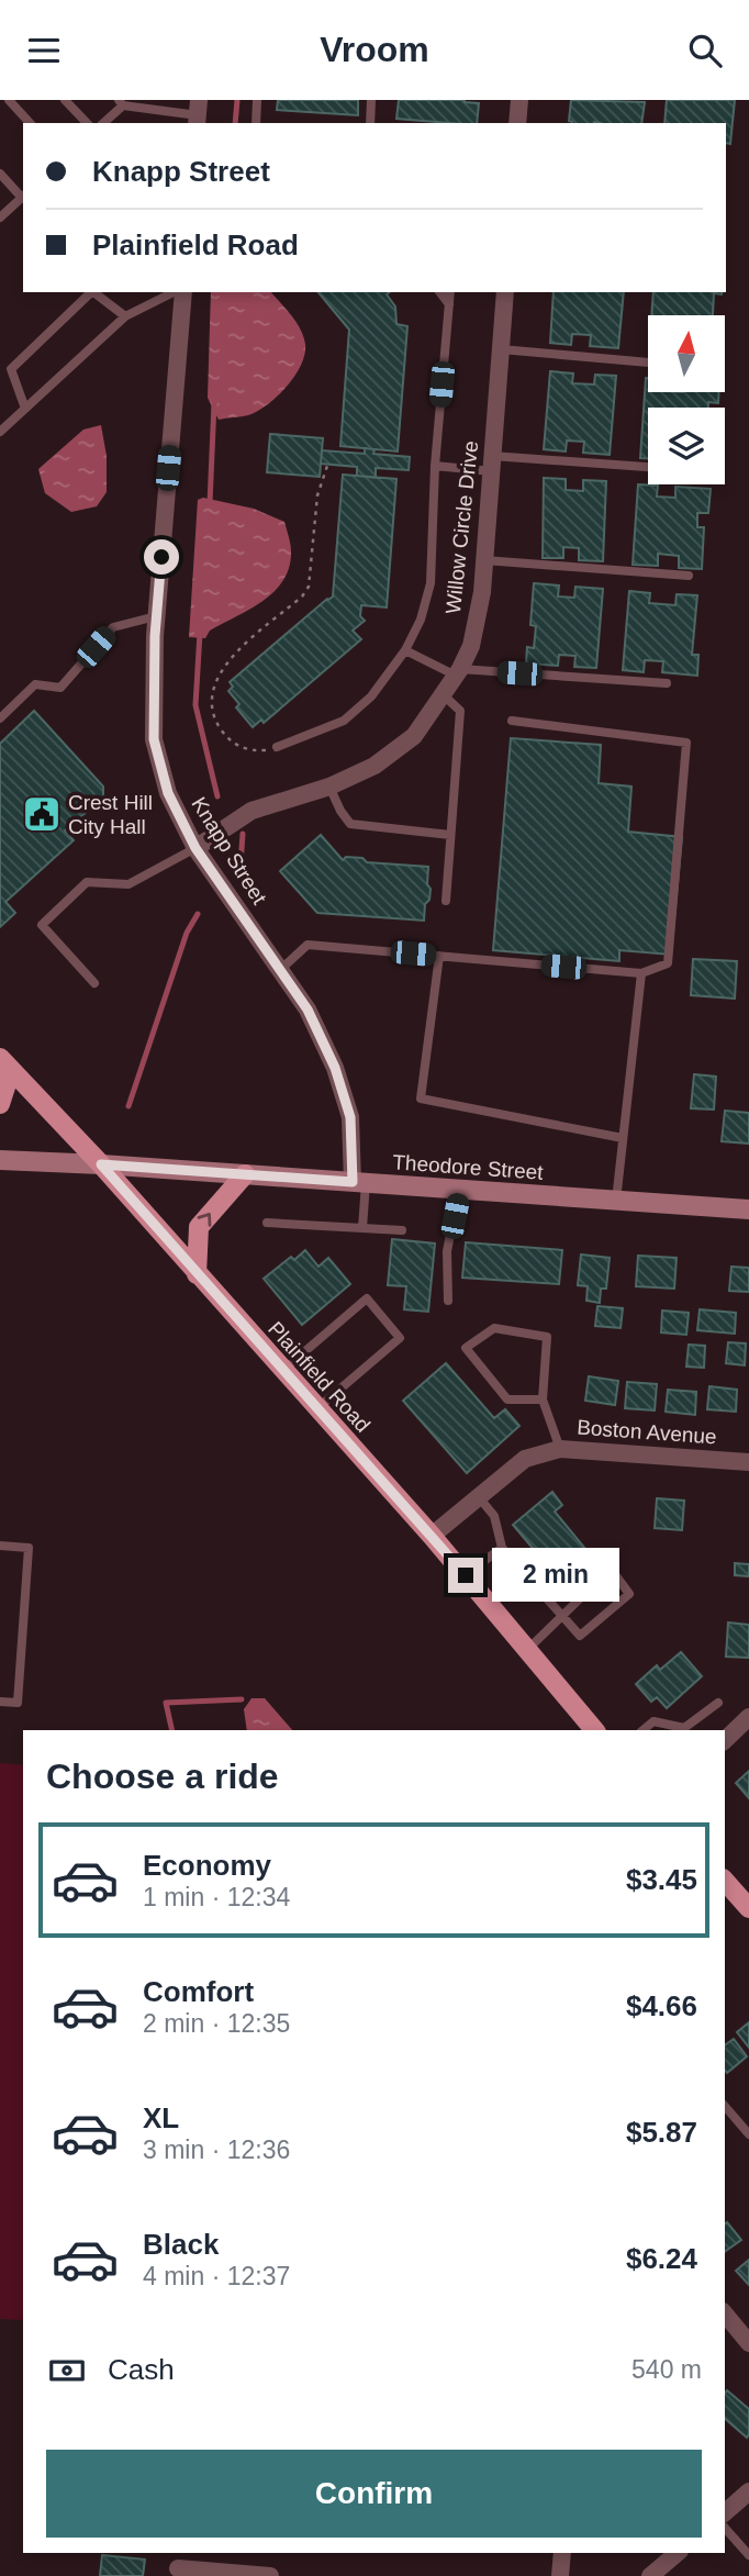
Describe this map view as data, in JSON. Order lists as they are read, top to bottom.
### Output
{
  "streets": {
    "main road": ["Theodore Street", "Plainfield Road"],
    "street": ["Willow Circle Drive", "Knapp Street", "Boston Avenue"]
  },
  "crossings": [
    ["Willow Circle Drive", "Knapp Street"],
    ["Knapp Street", "Theodore Street"],
    ["Theodore Street", "Plainfield Road"],
    ["Plainfield Road", "Boston Avenue"]
  ],
  "places": {
    "public building": ["Crest Hill City Hall"]
  },
  "north": "top",
  "page": {
    "header": "Vroom",
    "banner": ["Knapp Street", "Plainfield Road"],
    "bubble": "2 min",
    "heading": "Choose a ride",
    "list": [
      {
        "name": "Economy",
        "note": "1 min · 12:34",
        "value": "$3.45"
      },
      {
        "name": "Comfort",
        "note": "2 min · 12:35",
        "value": "$4.66"
      },
      {
        "name": "XL",
        "note": "3 min · 12:36",
        "value": "$5.87"
      },
      {
        "name": "Black",
        "note": "4 min · 12:37",
        "value": "$6.24"
      }
    ],
    "pay": ["Cash", "540 m"],
    "buttons": "Confirm"
  }
}
